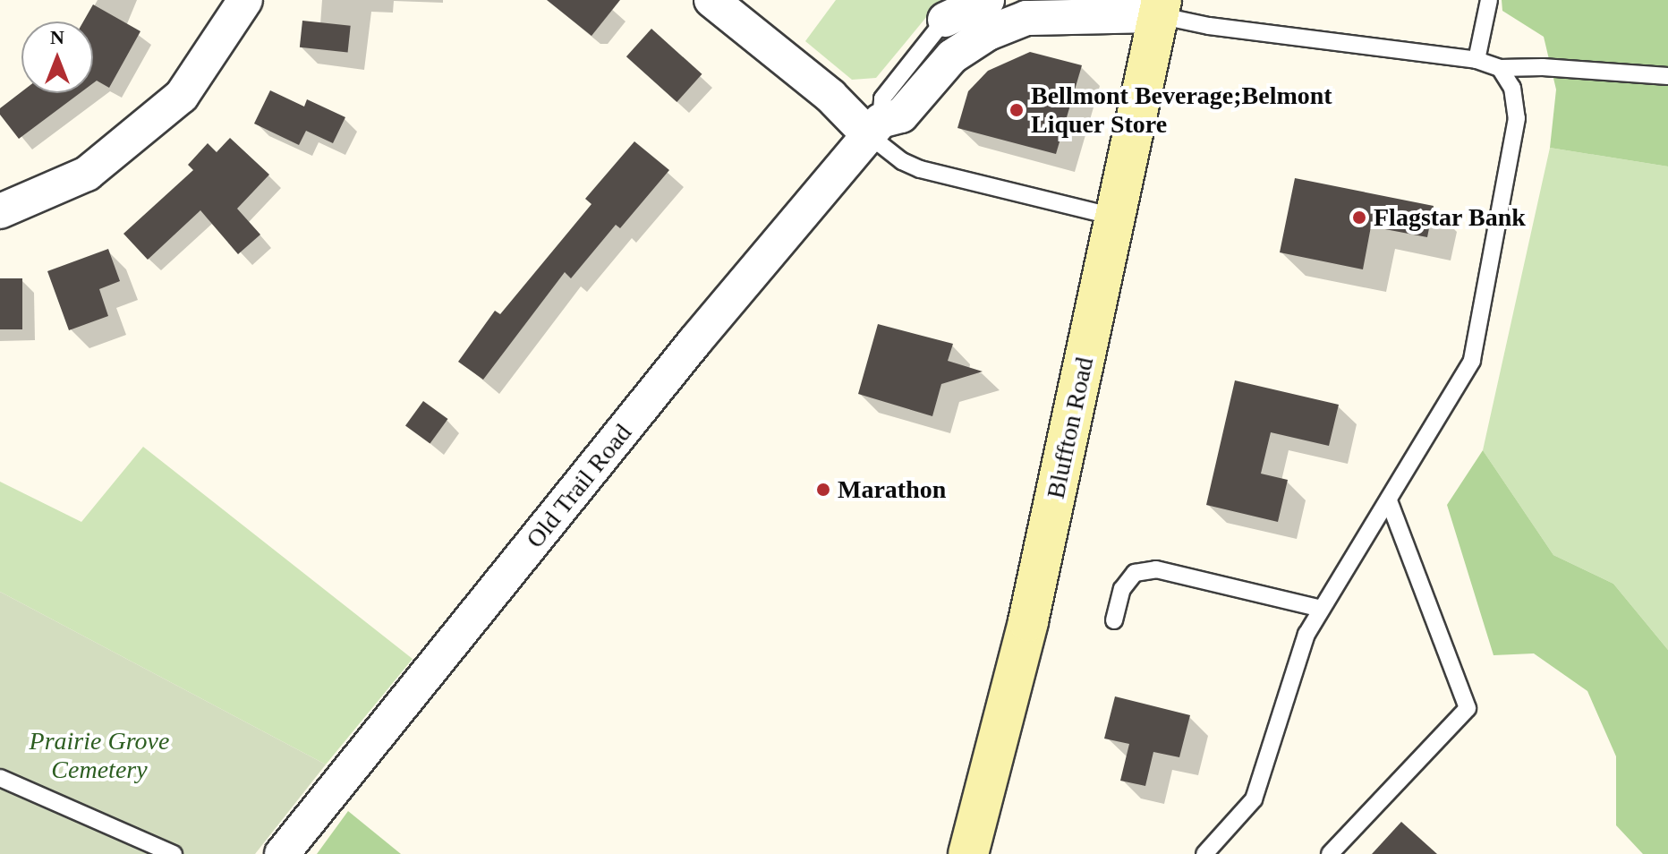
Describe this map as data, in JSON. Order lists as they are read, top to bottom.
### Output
{
  "streets": {
    "main road": ["Bluffton Road"],
    "street": ["Old Trail Road"]
  },
  "crossings": [
    ["Bluffton Road", "Old Trail Road"]
  ],
  "parks": ["Prairie Grove Cemetery"],
  "places": ["Bellmont Beverage;Belmont Liquer Store", "Flagstar Bank", "Marathon"],
  "north": "top"
}
